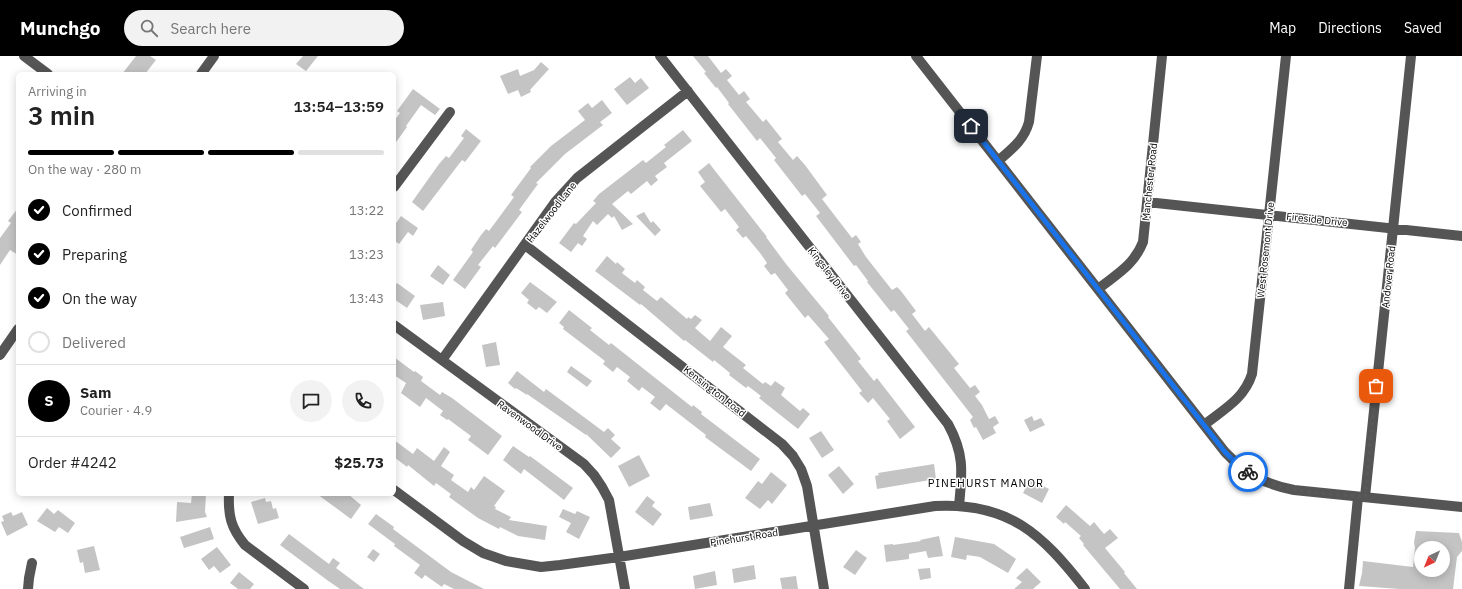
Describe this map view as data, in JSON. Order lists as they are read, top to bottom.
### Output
{
  "streets": {
    "street": [
      "Manchester Road",
      "Hazelwood Lane",
      "Fireside Drive",
      "West Rosemont Drive",
      "Kingsley Drive",
      "Andover Road",
      "Kensington Road",
      "Ravenwood Drive",
      "Pinehurst Road"
    ]
  },
  "crossings": [
    ["Manchester Road", "Fireside Drive"],
    ["Hazelwood Lane", "Kingsley Drive"],
    ["Hazelwood Lane", "Kensington Road"],
    ["Hazelwood Lane", "Ravenwood Drive"],
    ["Fireside Drive", "West Rosemont Drive"],
    ["Fireside Drive", "Andover Road"],
    ["Kingsley Drive", "Pinehurst Road"],
    ["Kensington Road", "Pinehurst Road"],
    ["Ravenwood Drive", "Pinehurst Road"]
  ],
  "districts": ["PINEHURST MANOR"],
  "north": "bottom left",
  "page": {
    "header": "Munchgo",
    "search": "Search here",
    "nav": ["Map", "Directions", "Saved"],
    "heading": ["3 min", "Arriving in", "13:54–13:59"],
    "panel": [
      "Sam",
      "Courier · 4.9",
      "Order #4242",
      "$25.73"
    ],
    "bar": "On the way · 280 m",
    "list": [
      ["Confirmed", "13:22"],
      ["Preparing", "13:23"],
      ["On the way", "13:43"],
      "Delivered"
    ],
    "round": "S"
  }
}
